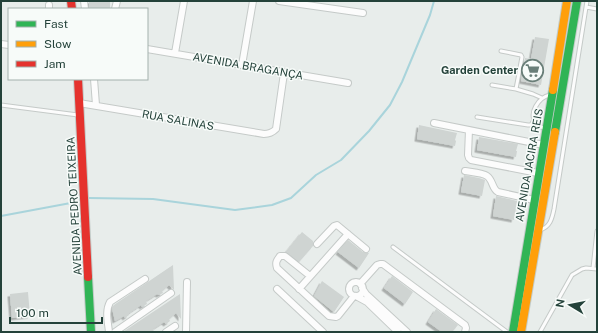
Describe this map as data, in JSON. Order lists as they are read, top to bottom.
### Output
{
  "streets": {
    "main road": ["AVENIDA JACIRA REIS", "AVENIDA PEDRO TEIXEIRA"],
    "street": ["AVENIDA BRAGANÇA", "RUA SALINAS"]
  },
  "crossings": [
    ["AVENIDA BRAGANÇA", "RUA SALINAS"],
    ["RUA SALINAS", "AVENIDA PEDRO TEIXEIRA"]
  ],
  "places": {
    "supermarket": ["Garden Center"]
  },
  "legend": ["Fast", "Slow", "Jam"],
  "scale_bar": "100 m",
  "north": "left"
}
